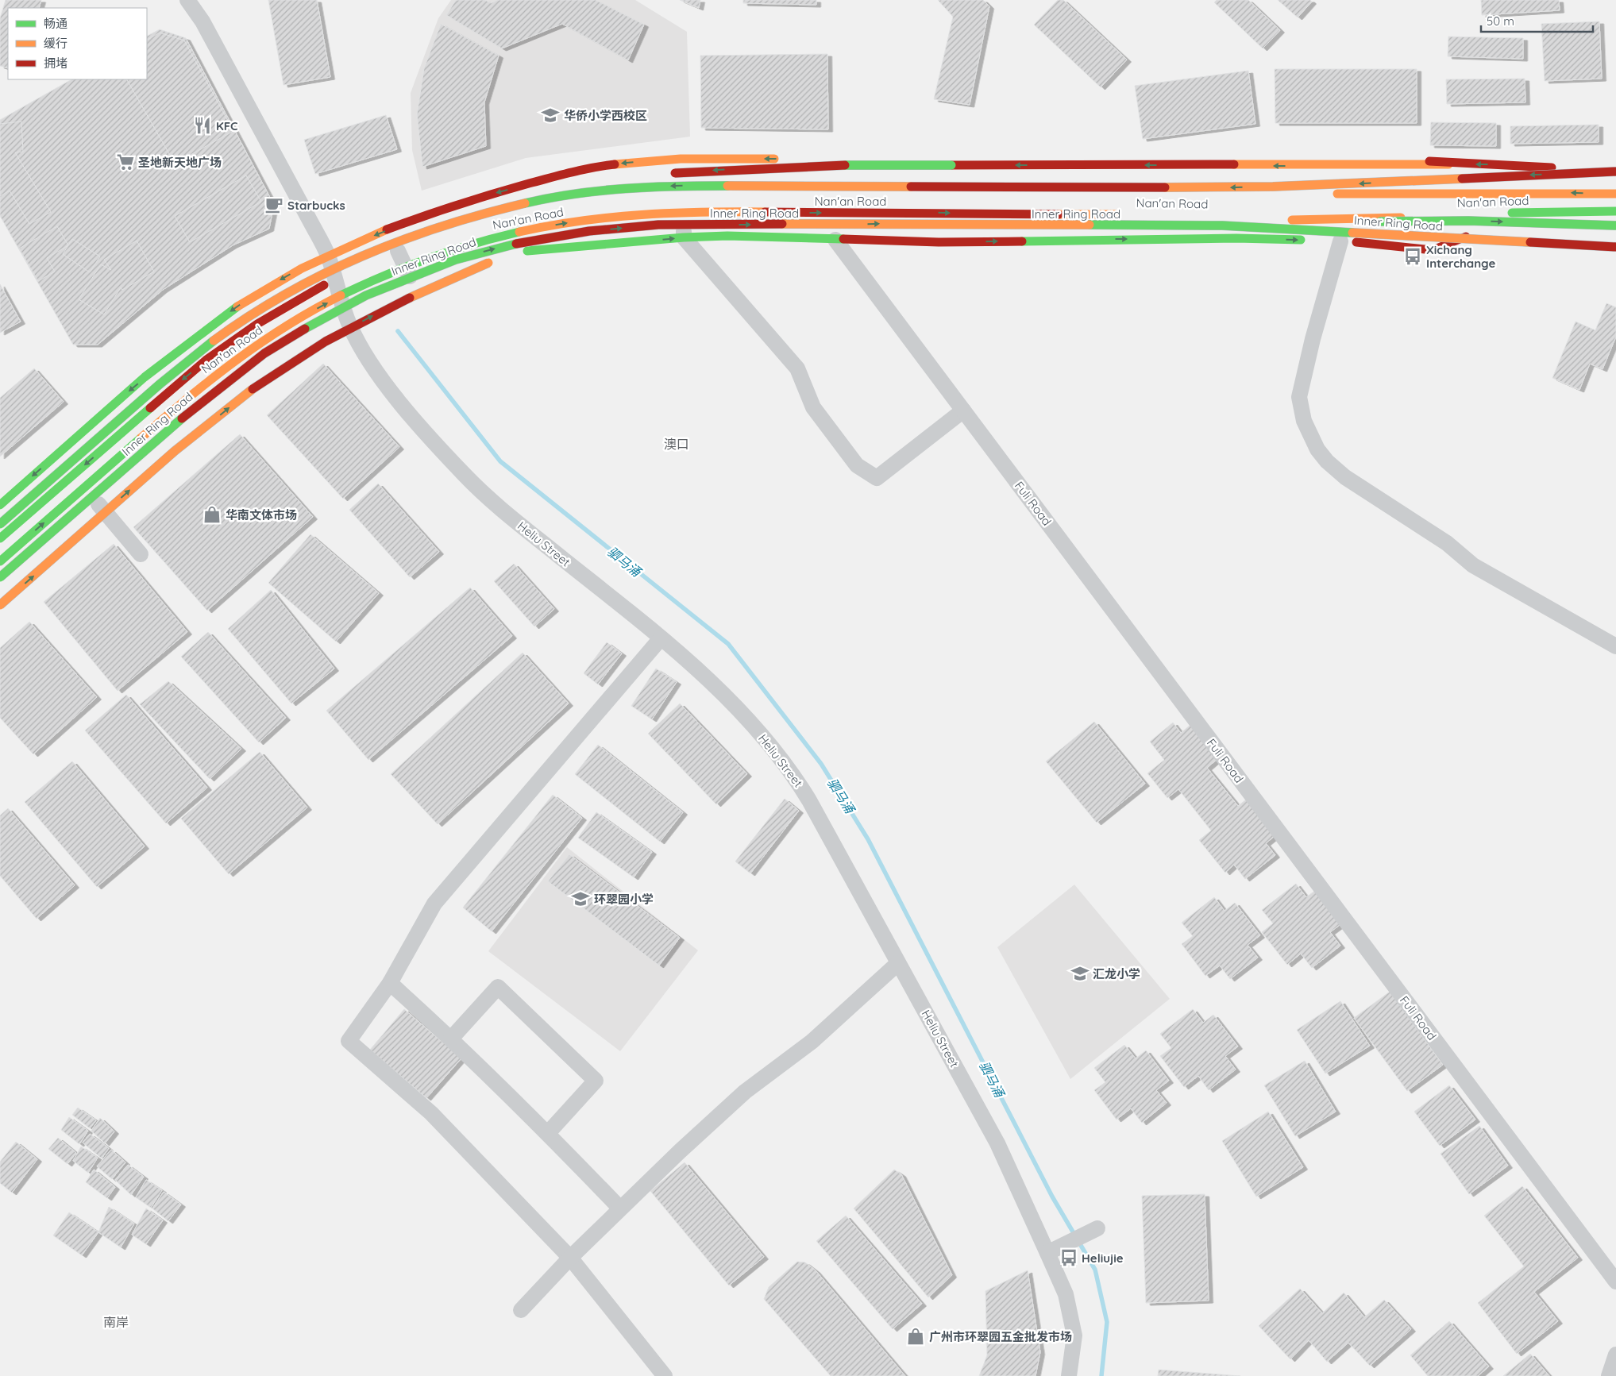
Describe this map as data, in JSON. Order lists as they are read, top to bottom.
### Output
{
  "streets": {
    "main road": ["Nan'an Road", "Inner Ring Road"],
    "street": ["Fuli Road", "Heliu Street"]
  },
  "crossings": [
    ["Nan'an Road", "Inner Ring Road"],
    ["Nan'an Road", "Heliu Street"]
  ],
  "districts": ["澳口", "南岸"],
  "water": ["驷马涌"],
  "places": {
    "school or university": ["华侨小学西校区", "环翠园小学", "汇龙小学"],
    "restaurant": ["KFC"],
    "supermarket": ["圣地新天地广场"],
    "cafe": ["Starbucks"],
    "bus stop": ["Xichang Interchange", "Heliujie"],
    "shop": ["华南文体市场", "广州市环翠园五金批发市场"]
  },
  "legend": ["畅通", "缓行", "拥堵"],
  "scale_bar": "50 m"
}
